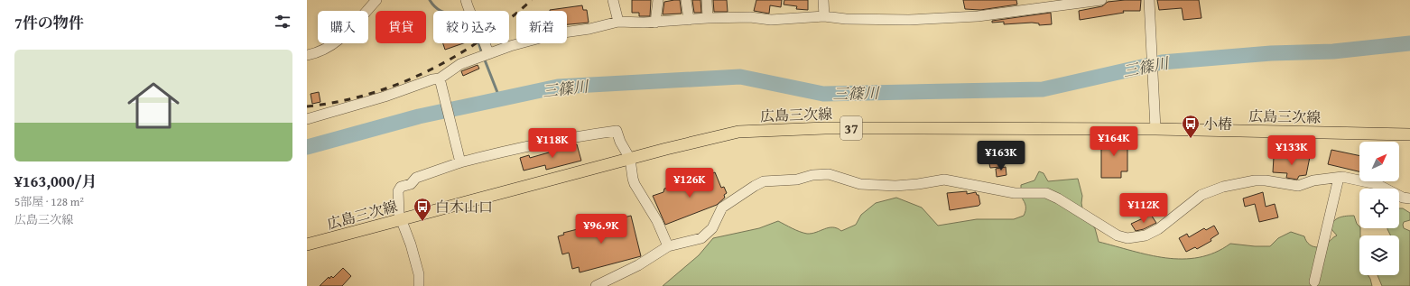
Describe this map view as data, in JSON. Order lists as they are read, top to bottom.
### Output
{
  "streets": {
    "main road": ["広島三次線", "37"]
  },
  "water": ["三篠川"],
  "places": {
    "bus stop": ["小椿", "白木山口"]
  },
  "north": "top right",
  "page": {
    "heading": "7件の物件",
    "chip": [
      "購入",
      "賃貸",
      "絞り込み",
      "新着"
    ],
    "list": [
      {
        "name": "¥163,000/月",
        "note": "5部屋 · 128 m² · 広島三次線"
      }
    ],
    "price": [
      "¥164K",
      "¥118K",
      "¥133K",
      "¥163K",
      "¥126K",
      "¥112K",
      "¥96.9K"
    ]
  }
}
